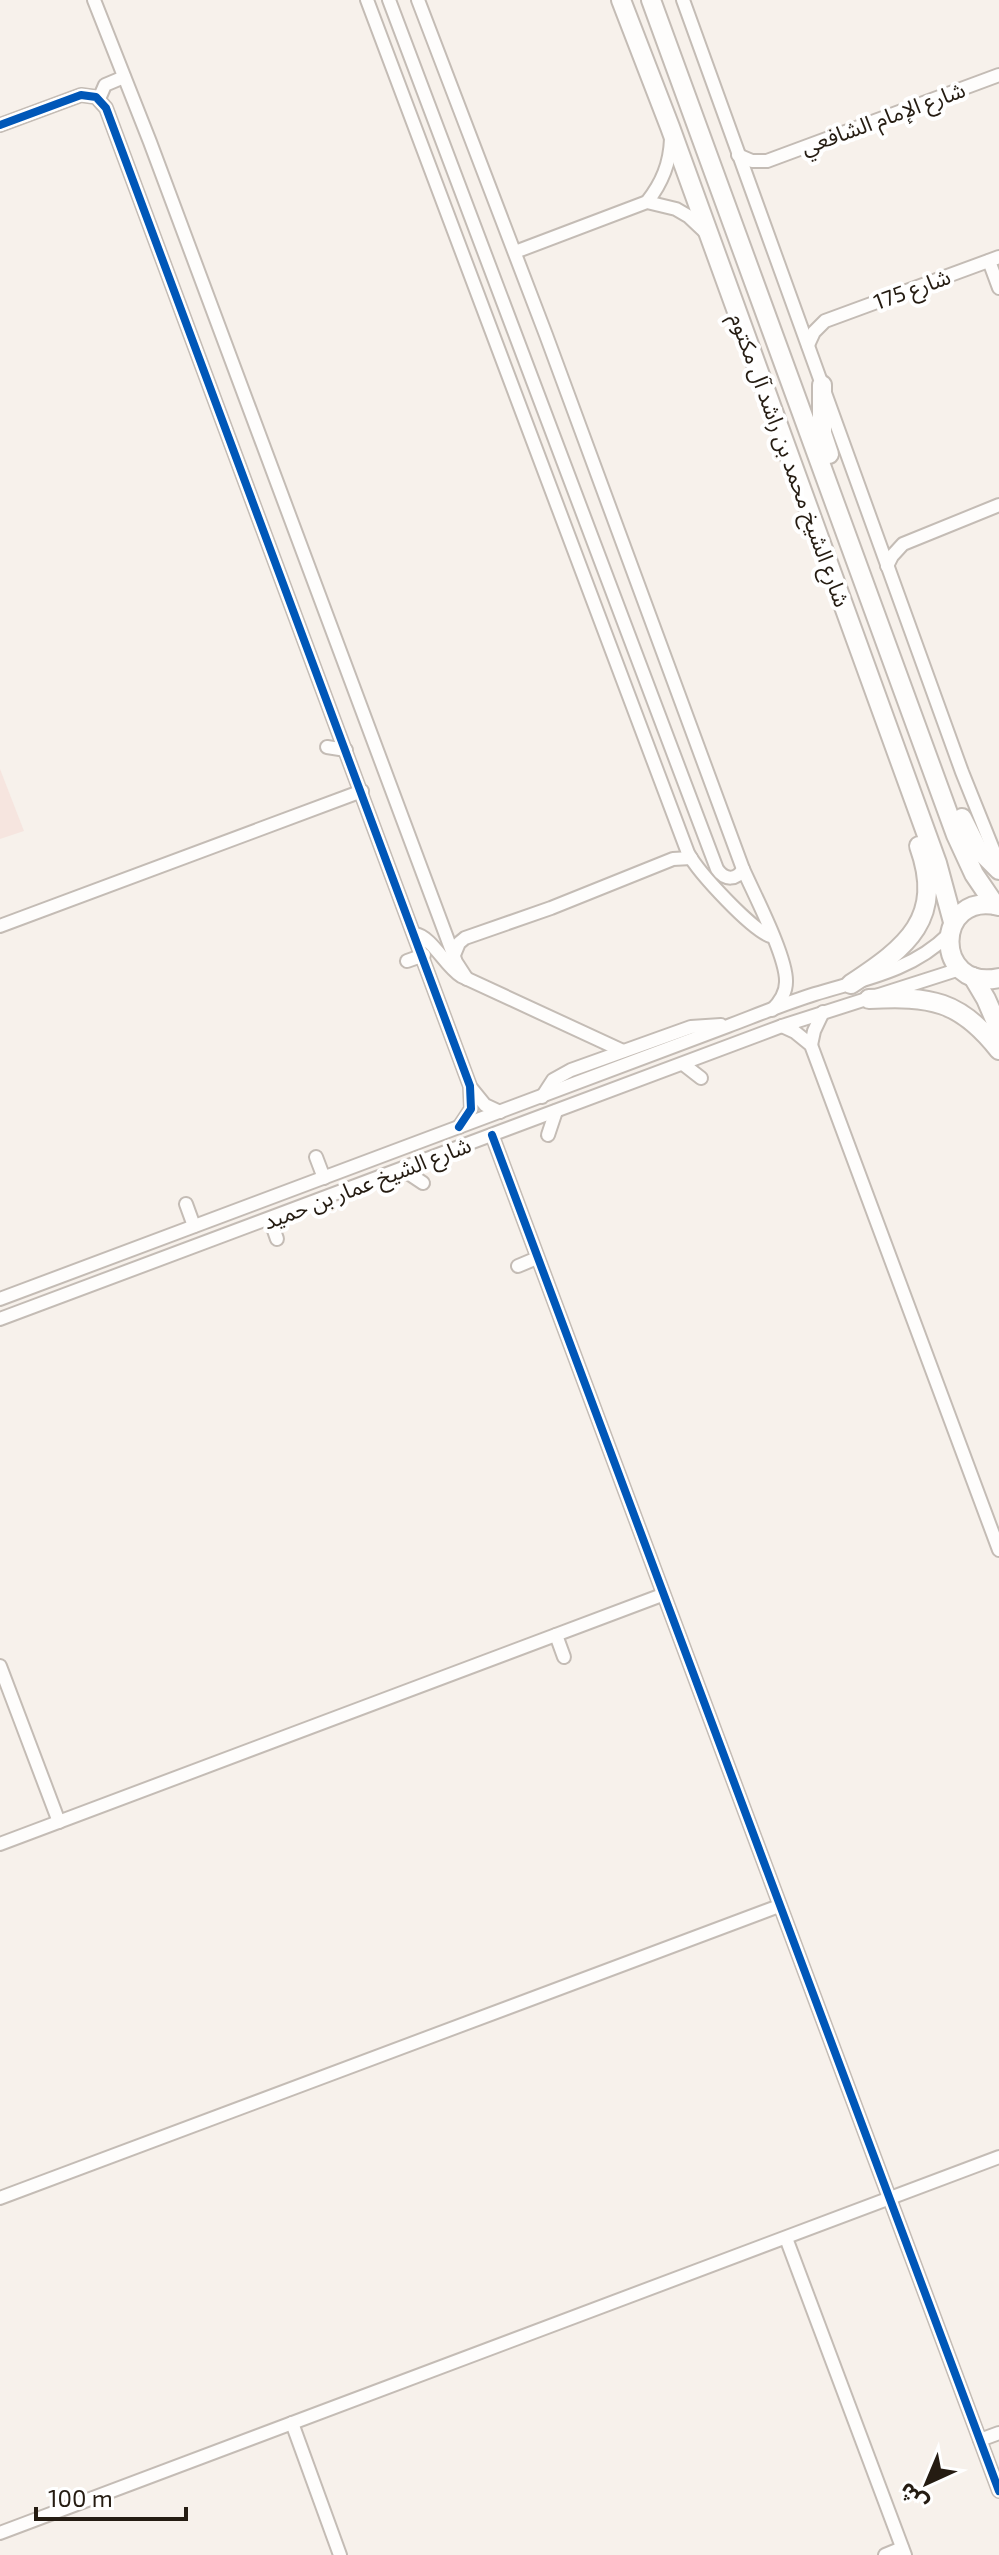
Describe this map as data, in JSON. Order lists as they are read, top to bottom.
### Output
{
  "streets": {
    "highway": ["شارع الشيخ محمد بن راشد آل مكتوم"],
    "street": ["شارع الإمام الشافعي", "شارع 175", "شارع الشيخ عمار بن حميد"]
  },
  "crossings": [
    ["شارع الشيخ محمد بن راشد آل مكتوم", "شارع الشيخ عمار بن حميد"]
  ],
  "scale_bar": "100 m",
  "north": "bottom left"
}
